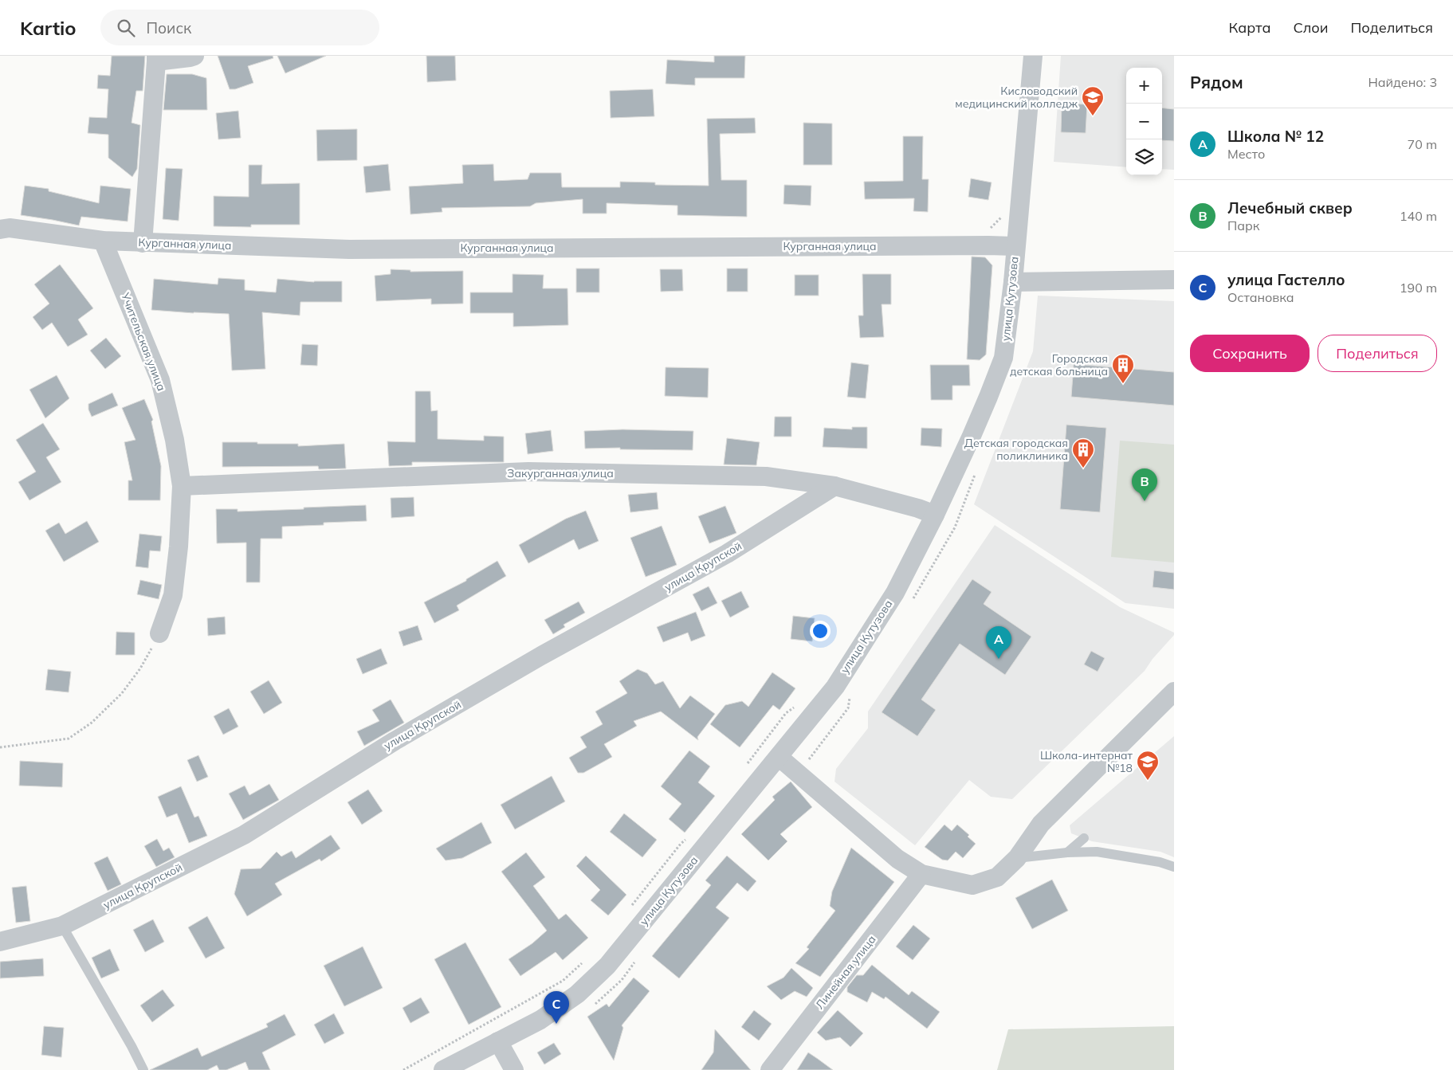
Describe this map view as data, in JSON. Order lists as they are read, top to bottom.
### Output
{
  "streets": {
    "street": [
      "Курганная улица",
      "улица Кутузова",
      "Учительская улица",
      "Закурганная улица",
      "улица Крупской",
      "Линейная улица"
    ]
  },
  "crossings": [
    ["Курганная улица", "улица Кутузова"],
    ["Курганная улица", "Учительская улица"],
    ["улица Кутузова", "Закурганная улица"],
    ["Учительская улица", "Закурганная улица"],
    ["Закурганная улица", "улица Крупской"]
  ],
  "places": {
    "school or university": ["Кисловодский медицинский колледж", "Школа-интернат №18"],
    "building": ["Городская детская больница", "Детская городская поликлиника"]
  },
  "page": {
    "header": "Kartio",
    "search": "Поиск",
    "nav": ["Карта", "Слои", "Поделиться"],
    "heading": ["Рядом", "Найдено: 3"],
    "map_buttons": ["+", "−"],
    "list": [
      {
        "mark": "A",
        "name": "Школа № 12",
        "note": "Место",
        "value": "70 m"
      },
      {
        "mark": "B",
        "name": "Лечебный сквер",
        "note": "Парк",
        "value": "140 m"
      },
      {
        "mark": "C",
        "name": "улица Гастелло",
        "note": "Остановка",
        "value": "190 m"
      }
    ],
    "buttons": ["Сохранить", "Поделиться"],
    "pins": ["B", "A", "C"]
  }
}
